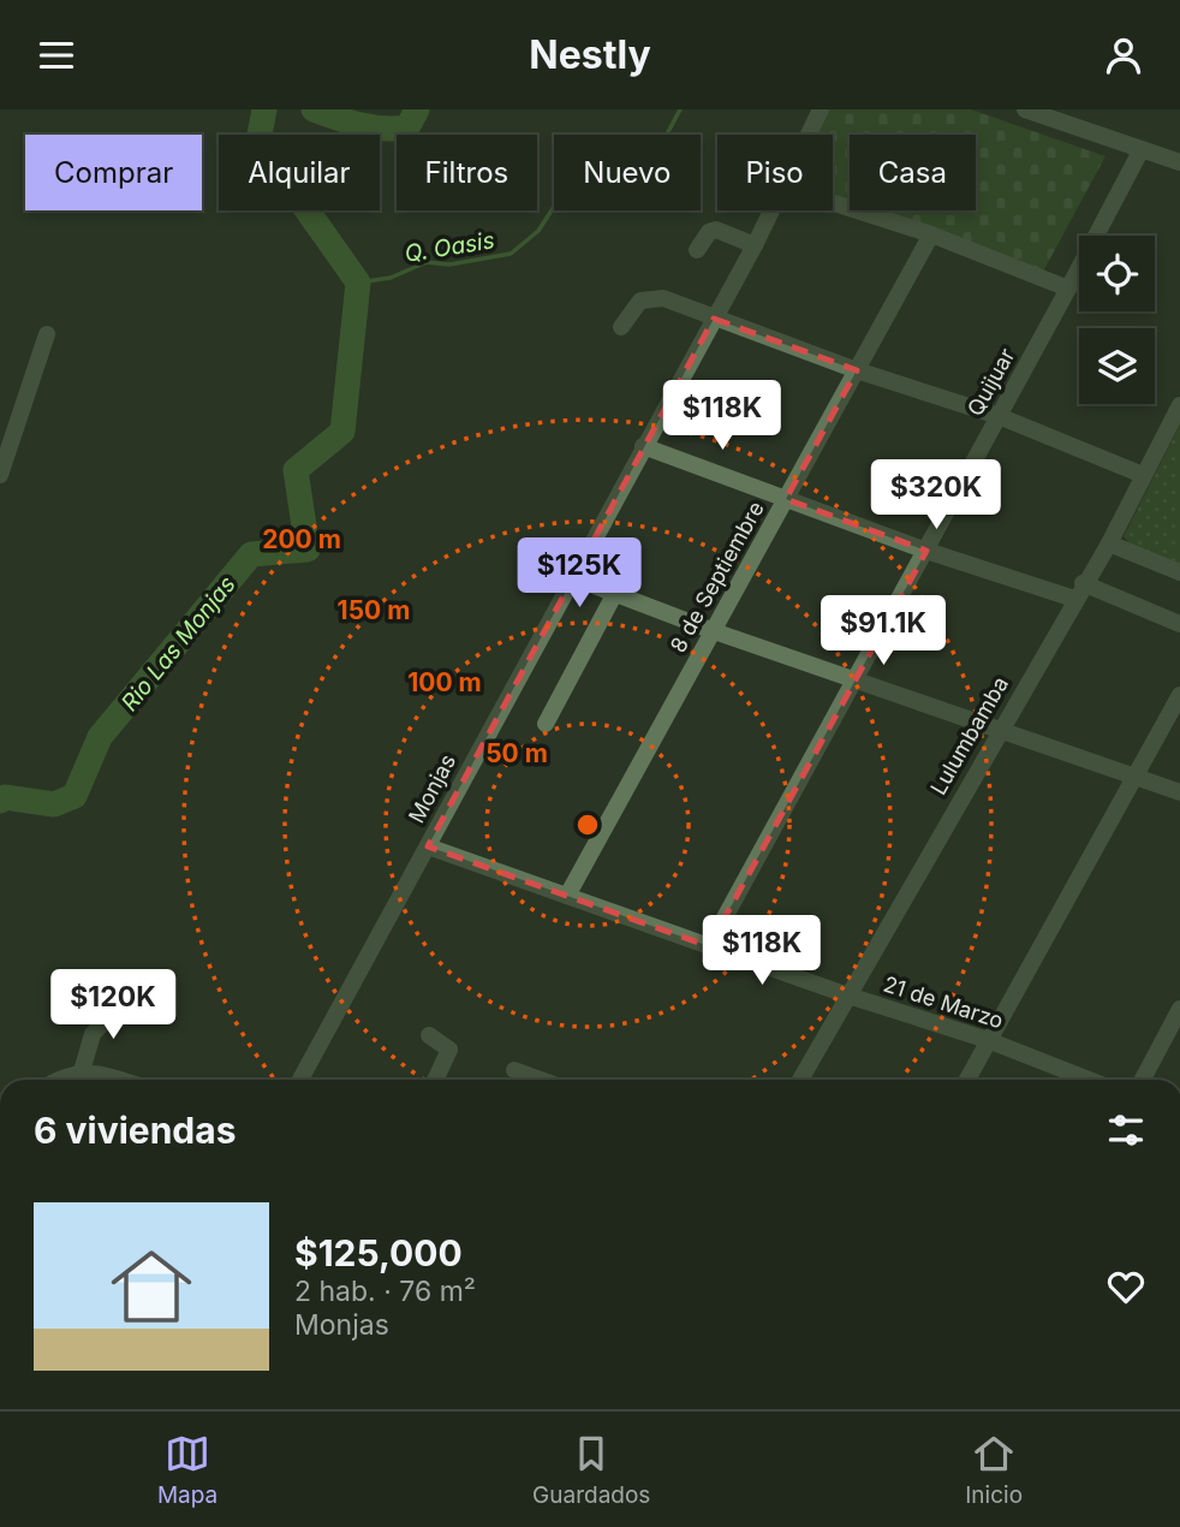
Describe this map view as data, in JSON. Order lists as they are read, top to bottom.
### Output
{
  "streets": {
    "street": [
      "Quijuar",
      "8 de Septiembre",
      "Lulumbamba",
      "Monjas",
      "21 de Marzo"
    ]
  },
  "crossings": [
    ["Quijuar", "21 de Marzo"],
    ["8 de Septiembre", "21 de Marzo"],
    ["Lulumbamba", "21 de Marzo"],
    ["Monjas", "21 de Marzo"]
  ],
  "water": ["Q. Oasis", "Rio Las Monjas"],
  "page": {
    "header": "Nestly",
    "chip": [
      "Comprar",
      "Alquilar",
      "Filtros",
      "Nuevo",
      "Piso",
      "Casa"
    ],
    "price": [
      "$118K",
      "$320K",
      "$125K",
      "$91.1K",
      "$118K",
      "$120K"
    ],
    "heading": "6 viviendas",
    "list": [
      {
        "name": "$125,000",
        "note": "2 hab. · 76 m² · Monjas"
      }
    ],
    "tabs": ["Mapa", "Guardados", "Inicio"]
  },
  "rings": [
    "200 m",
    "150 m",
    "100 m",
    "50 m"
  ]
}
